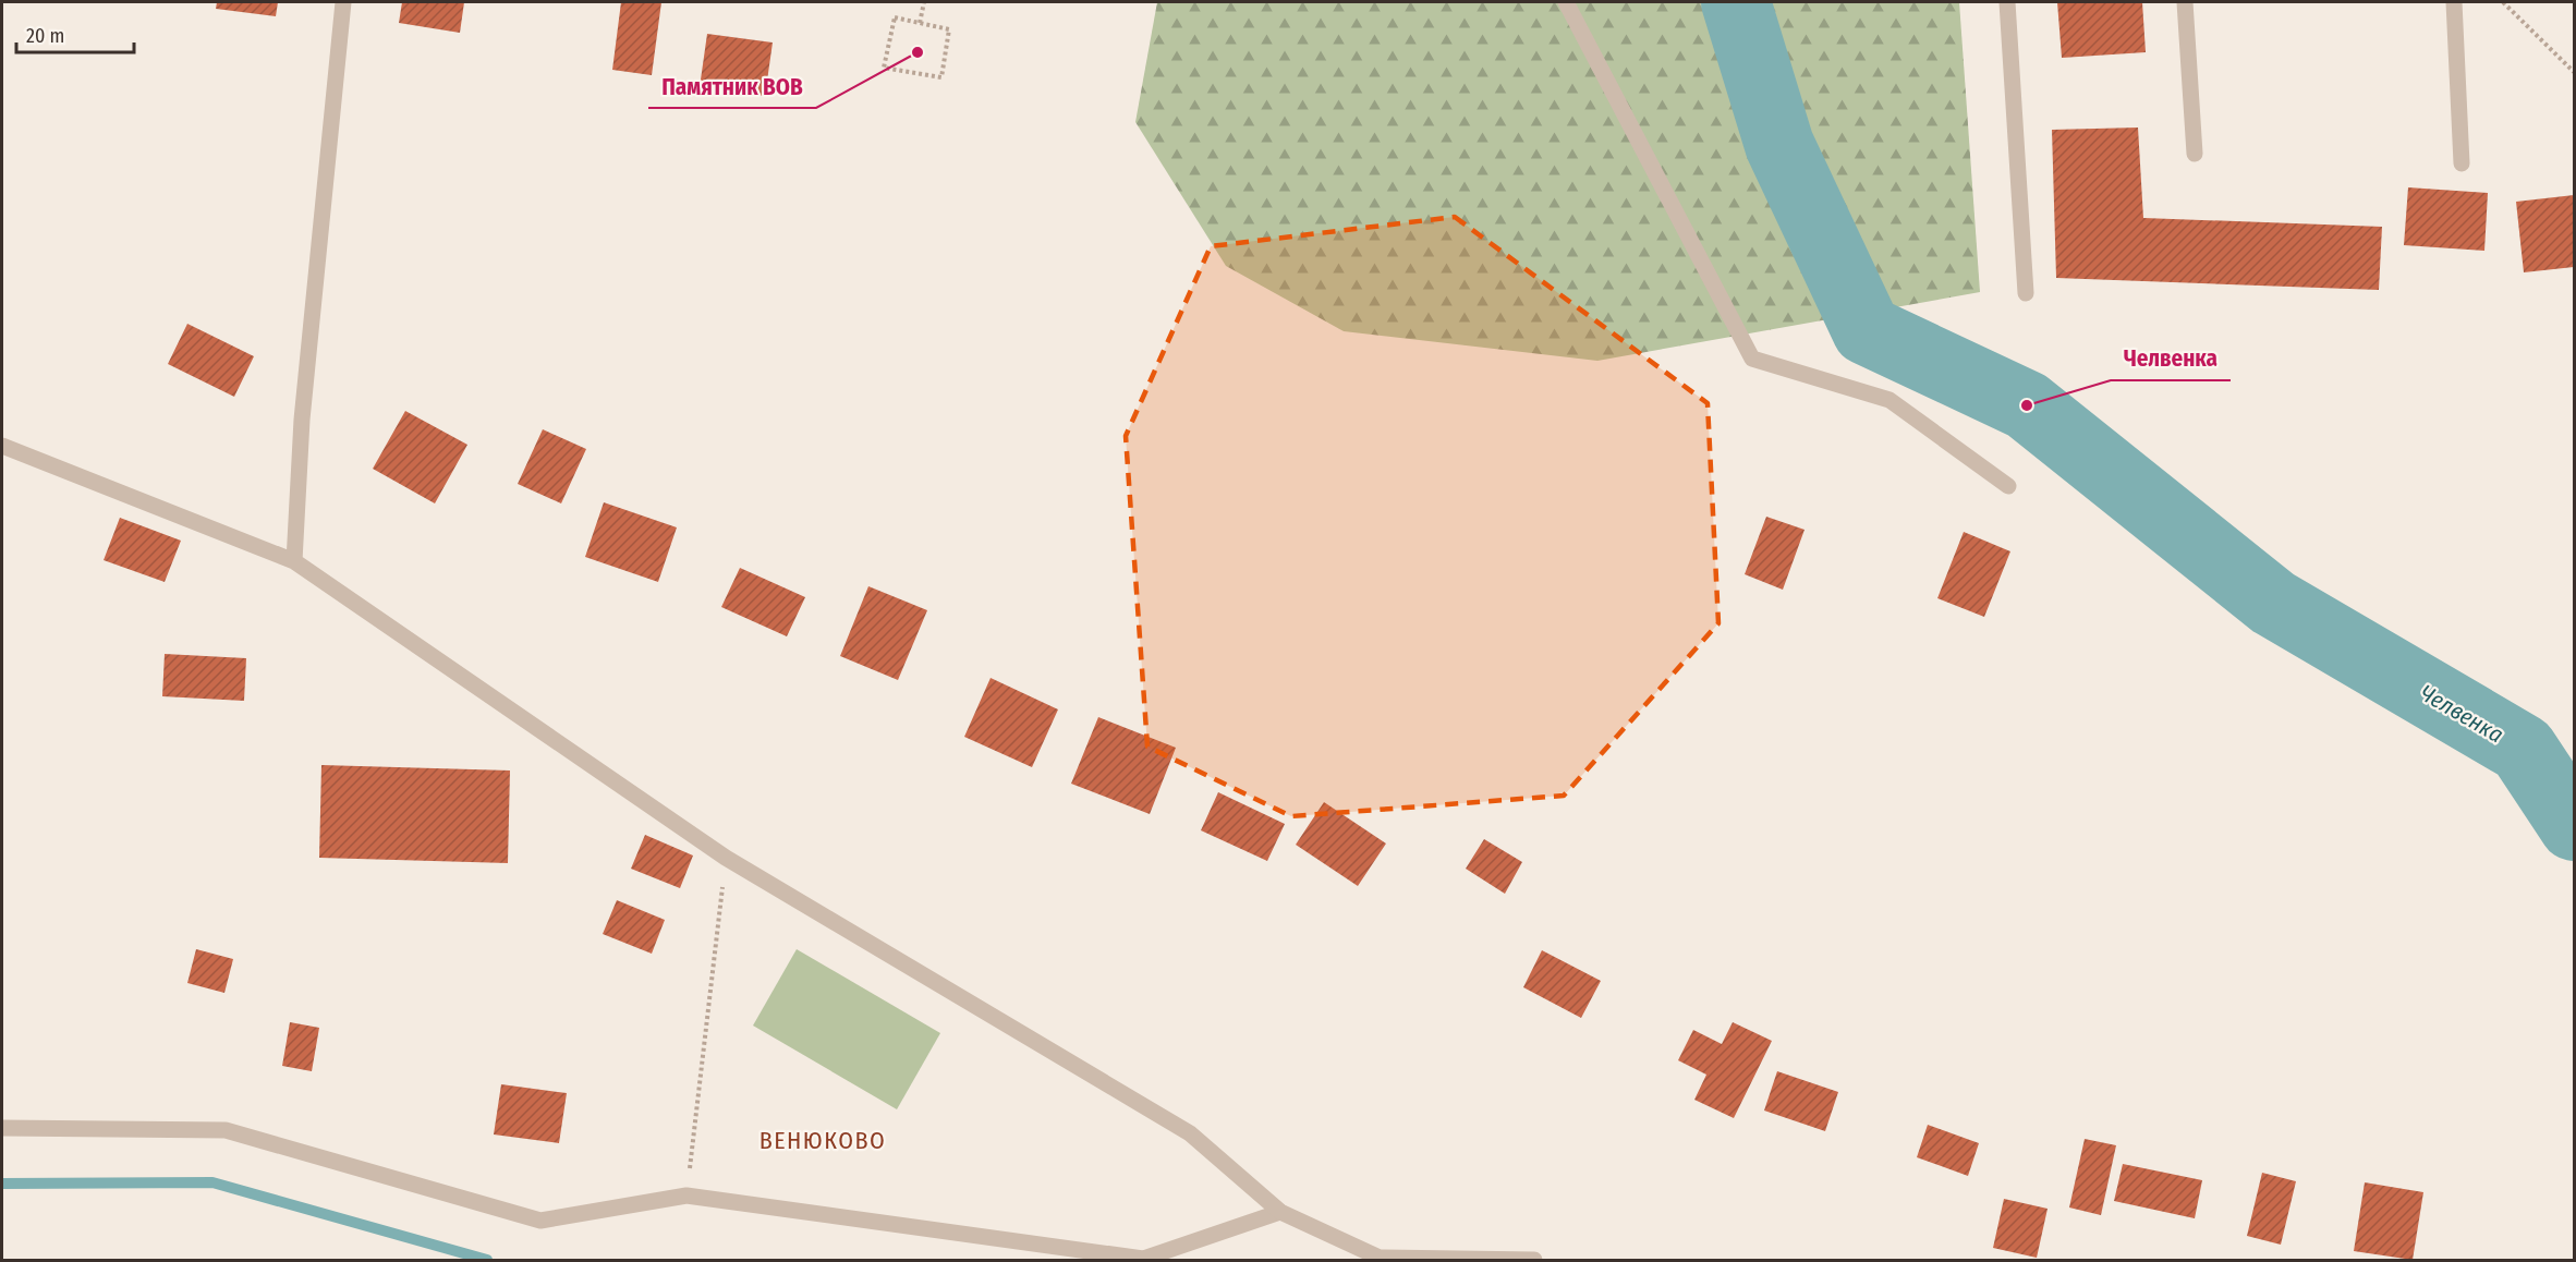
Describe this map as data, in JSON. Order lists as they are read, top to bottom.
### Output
{
  "districts": ["ВЕНЮКОВО"],
  "water": ["Челвенка"],
  "places": ["Памятник ВОВ", "Челвенка"],
  "scale_bar": "20 m"
}
